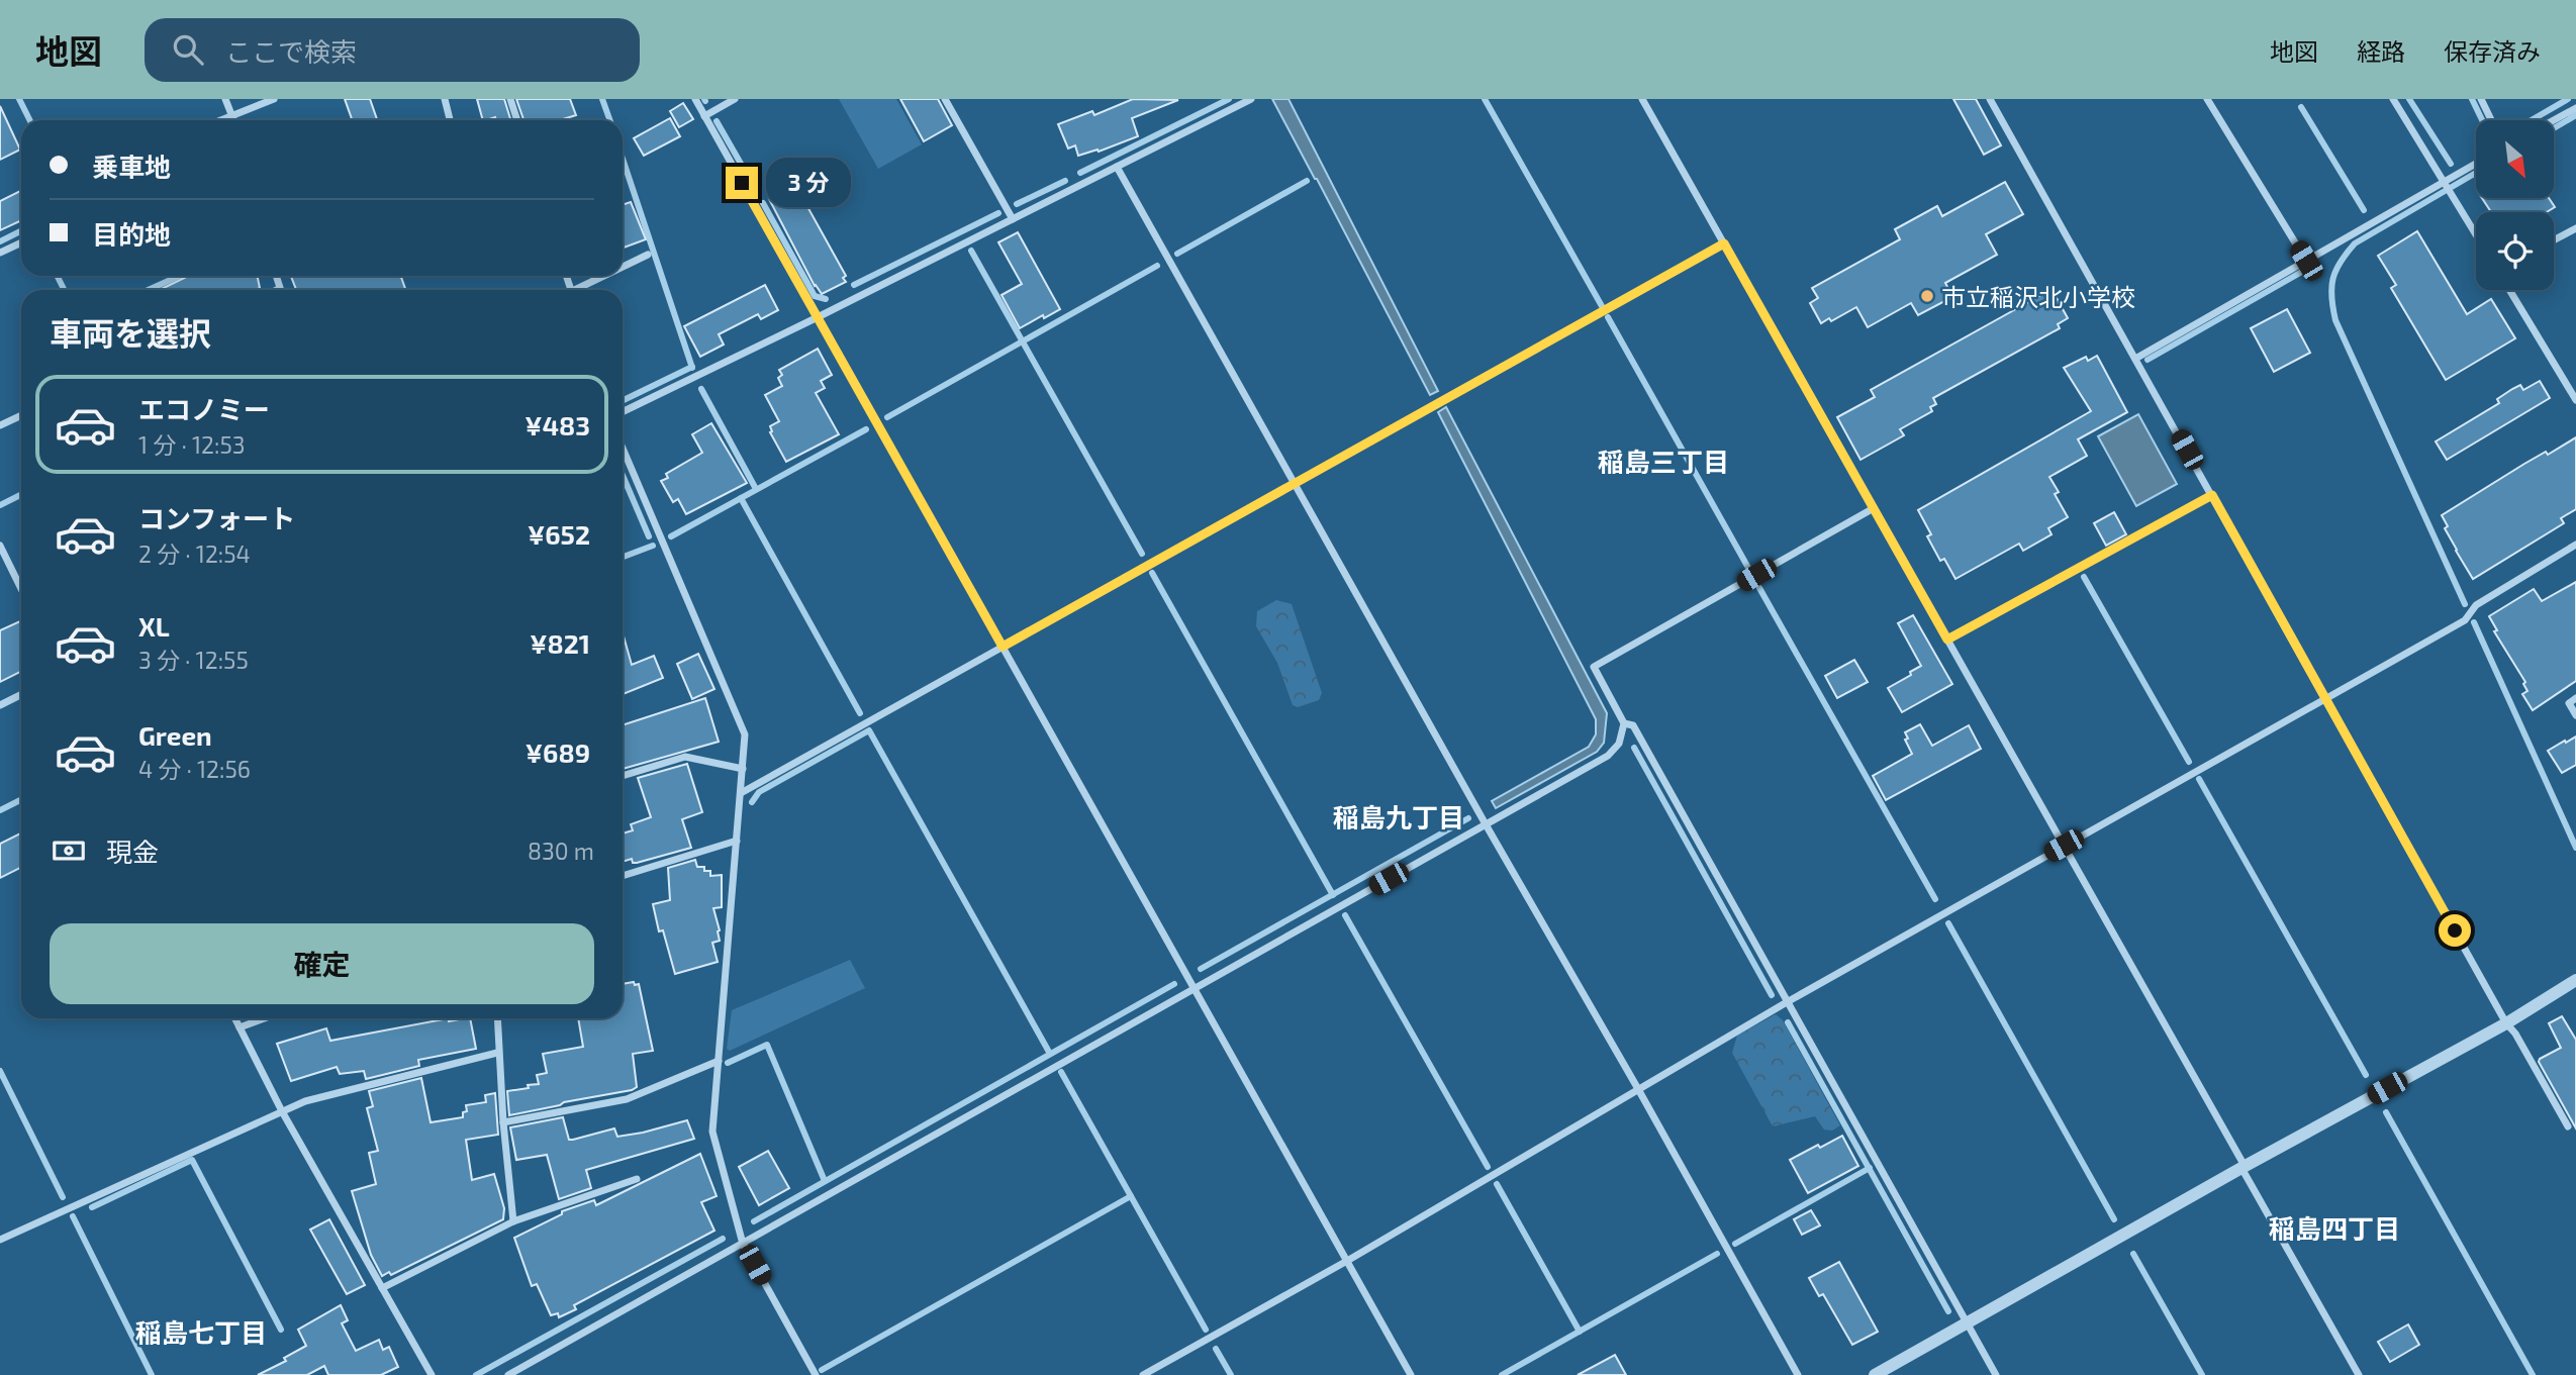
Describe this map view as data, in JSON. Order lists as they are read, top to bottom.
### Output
{
  "districts": [
    "稲島三丁目",
    "稲島九丁目",
    "稲島四丁目",
    "稲島七丁目"
  ],
  "places": ["市立稲沢北小学校"],
  "north": "bottom right",
  "page": {
    "header": "地図",
    "search": "ここで検索",
    "nav": ["地図", "経路", "保存済み"],
    "banner": ["乗車地", "目的地"],
    "bubble": "3 分",
    "heading": "車両を選択",
    "list": [
      {
        "name": "エコノミー",
        "note": "1 分 · 12:53",
        "value": "¥483"
      },
      {
        "name": "コンフォート",
        "note": "2 分 · 12:54",
        "value": "¥652"
      },
      {
        "name": "XL",
        "note": "3 分 · 12:55",
        "value": "¥821"
      },
      {
        "name": "Green",
        "note": "4 分 · 12:56",
        "value": "¥689"
      }
    ],
    "pay": ["現金", "830 m"],
    "buttons": "確定"
  }
}
